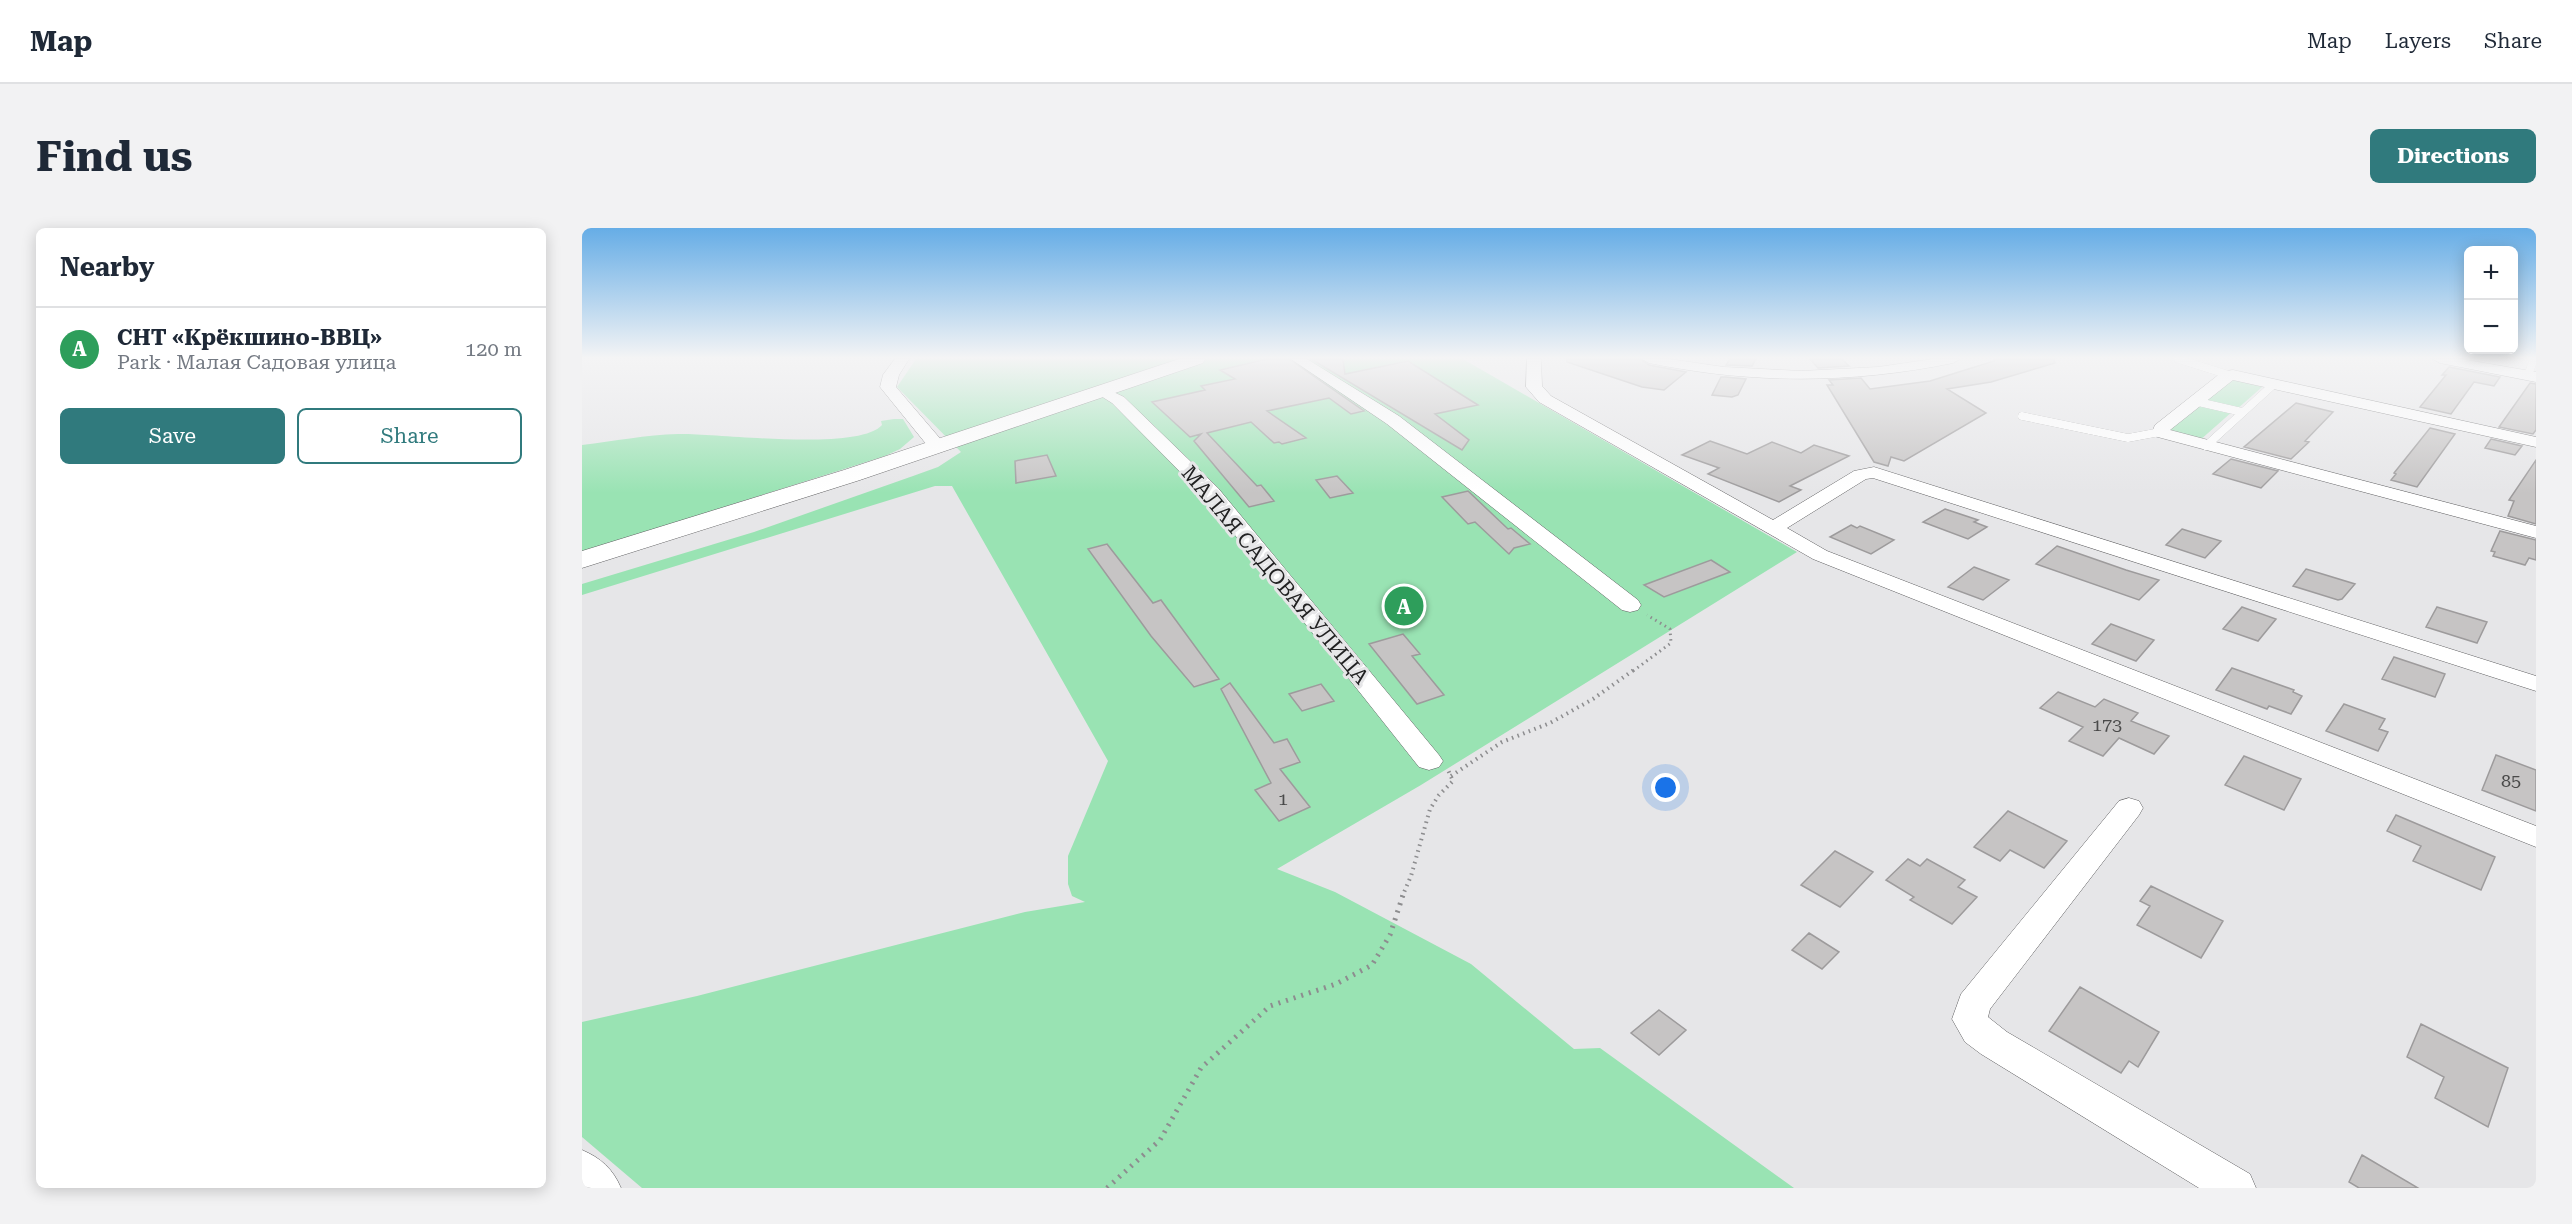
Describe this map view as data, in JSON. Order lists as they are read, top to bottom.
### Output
{
  "streets": {
    "street": ["МАЛАЯ САДОВАЯ УЛИЦА"]
  },
  "house_numbers": ["173", "85", "1"],
  "page": {
    "header": "Map",
    "nav": ["Map", "Layers", "Share"],
    "buttons": [
      "Directions",
      ["Save", "Share"]
    ],
    "title": "Find us",
    "heading": "Nearby",
    "map_buttons": ["+", "−"],
    "list": [
      {
        "mark": "A",
        "name": "СНТ «Крёкшино-ВВЦ»",
        "note": "Park · Малая Садовая улица",
        "value": "120 m"
      }
    ],
    "pins": "A"
  }
}
